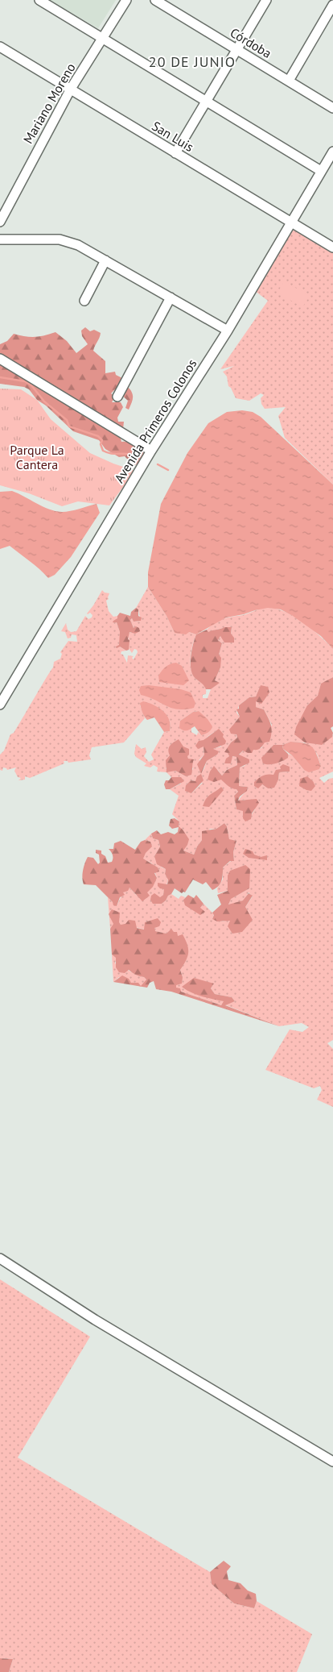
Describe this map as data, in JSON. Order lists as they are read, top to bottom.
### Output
{
  "streets": {
    "street": [
      "Córdoba",
      "Mariano Moreno",
      "San Luis",
      "Avenida Primeros Colonos"
    ]
  },
  "crossings": [
    ["Mariano Moreno", "San Luis"],
    ["San Luis", "Avenida Primeros Colonos"]
  ],
  "districts": ["20 DE JUNIO"],
  "parks": ["Parque La Cantera"]
}
